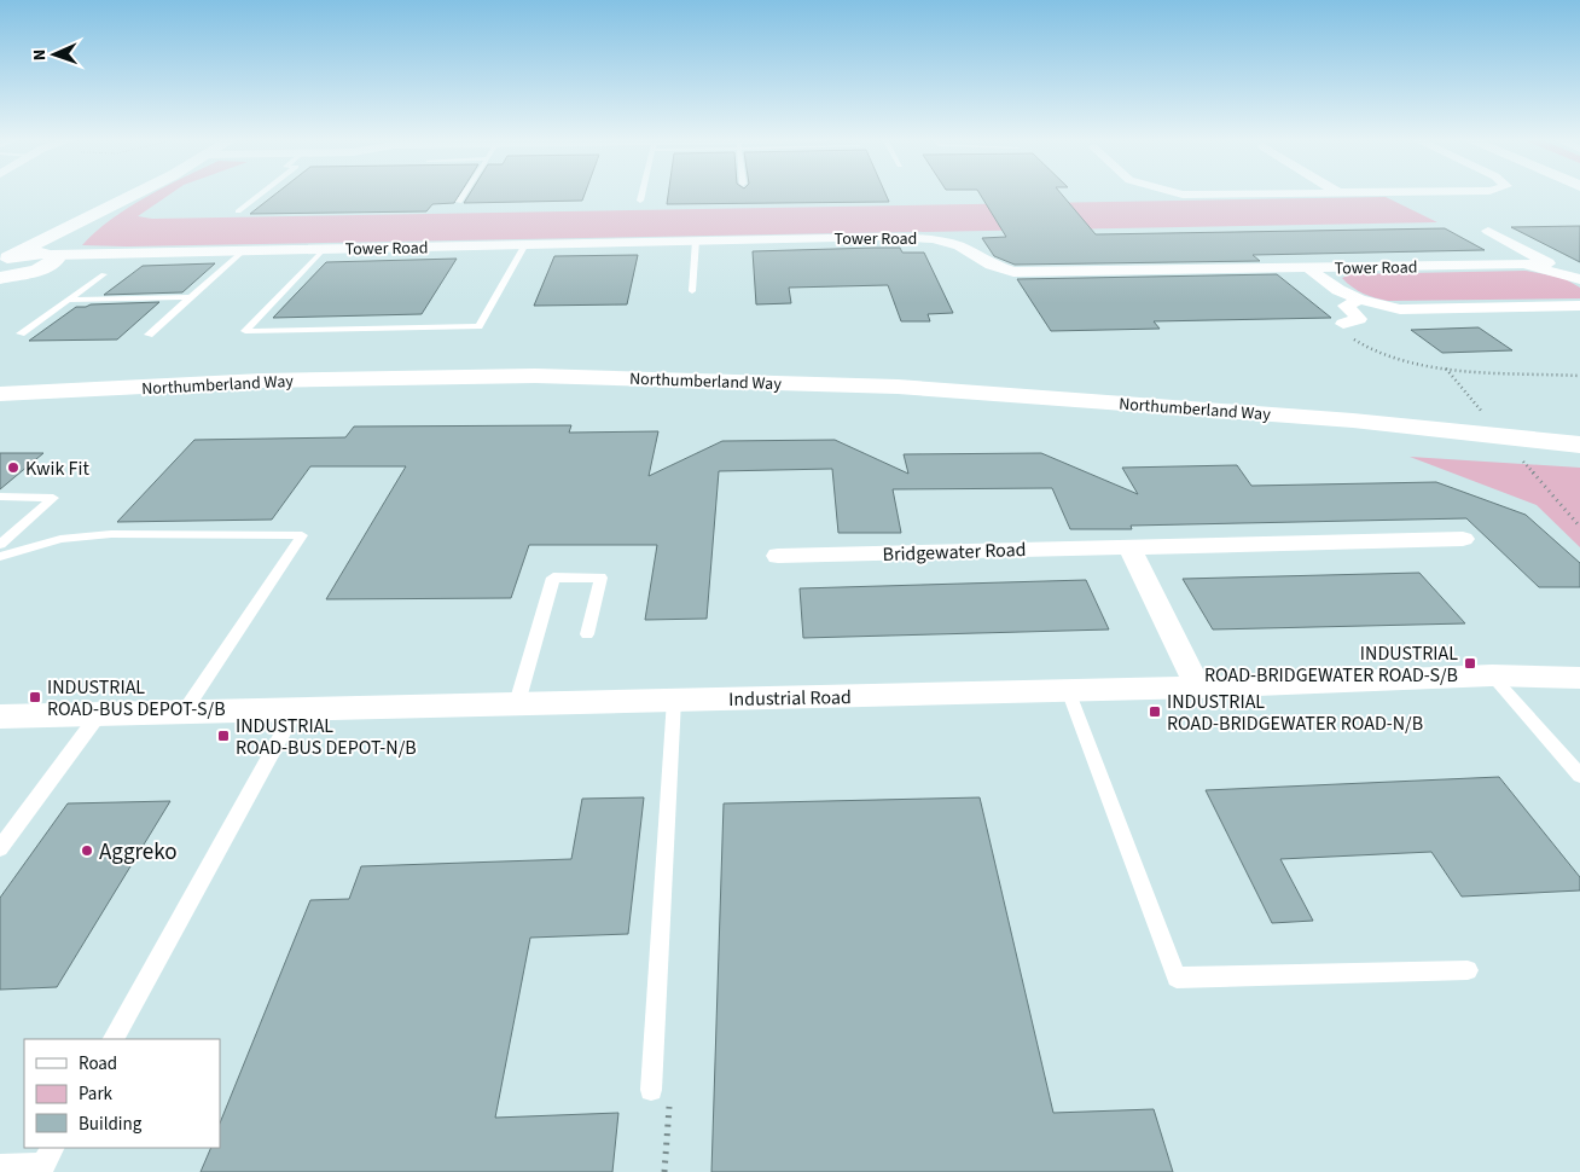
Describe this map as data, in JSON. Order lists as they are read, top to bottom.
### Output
{
  "streets": {
    "main road": ["Northumberland Way"],
    "street": ["Tower Road", "Bridgewater Road", "Industrial Road"]
  },
  "places": {
    "other": ["Kwik Fit", "Aggreko"],
    "transit": [
      "INDUSTRIAL ROAD-BRIDGEWATER ROAD-S/B",
      "INDUSTRIAL ROAD-BUS DEPOT-S/B",
      "INDUSTRIAL ROAD-BRIDGEWATER ROAD-N/B",
      "INDUSTRIAL ROAD-BUS DEPOT-N/B"
    ]
  },
  "legend": ["Road", "Park", "Building"],
  "north": "left"
}
